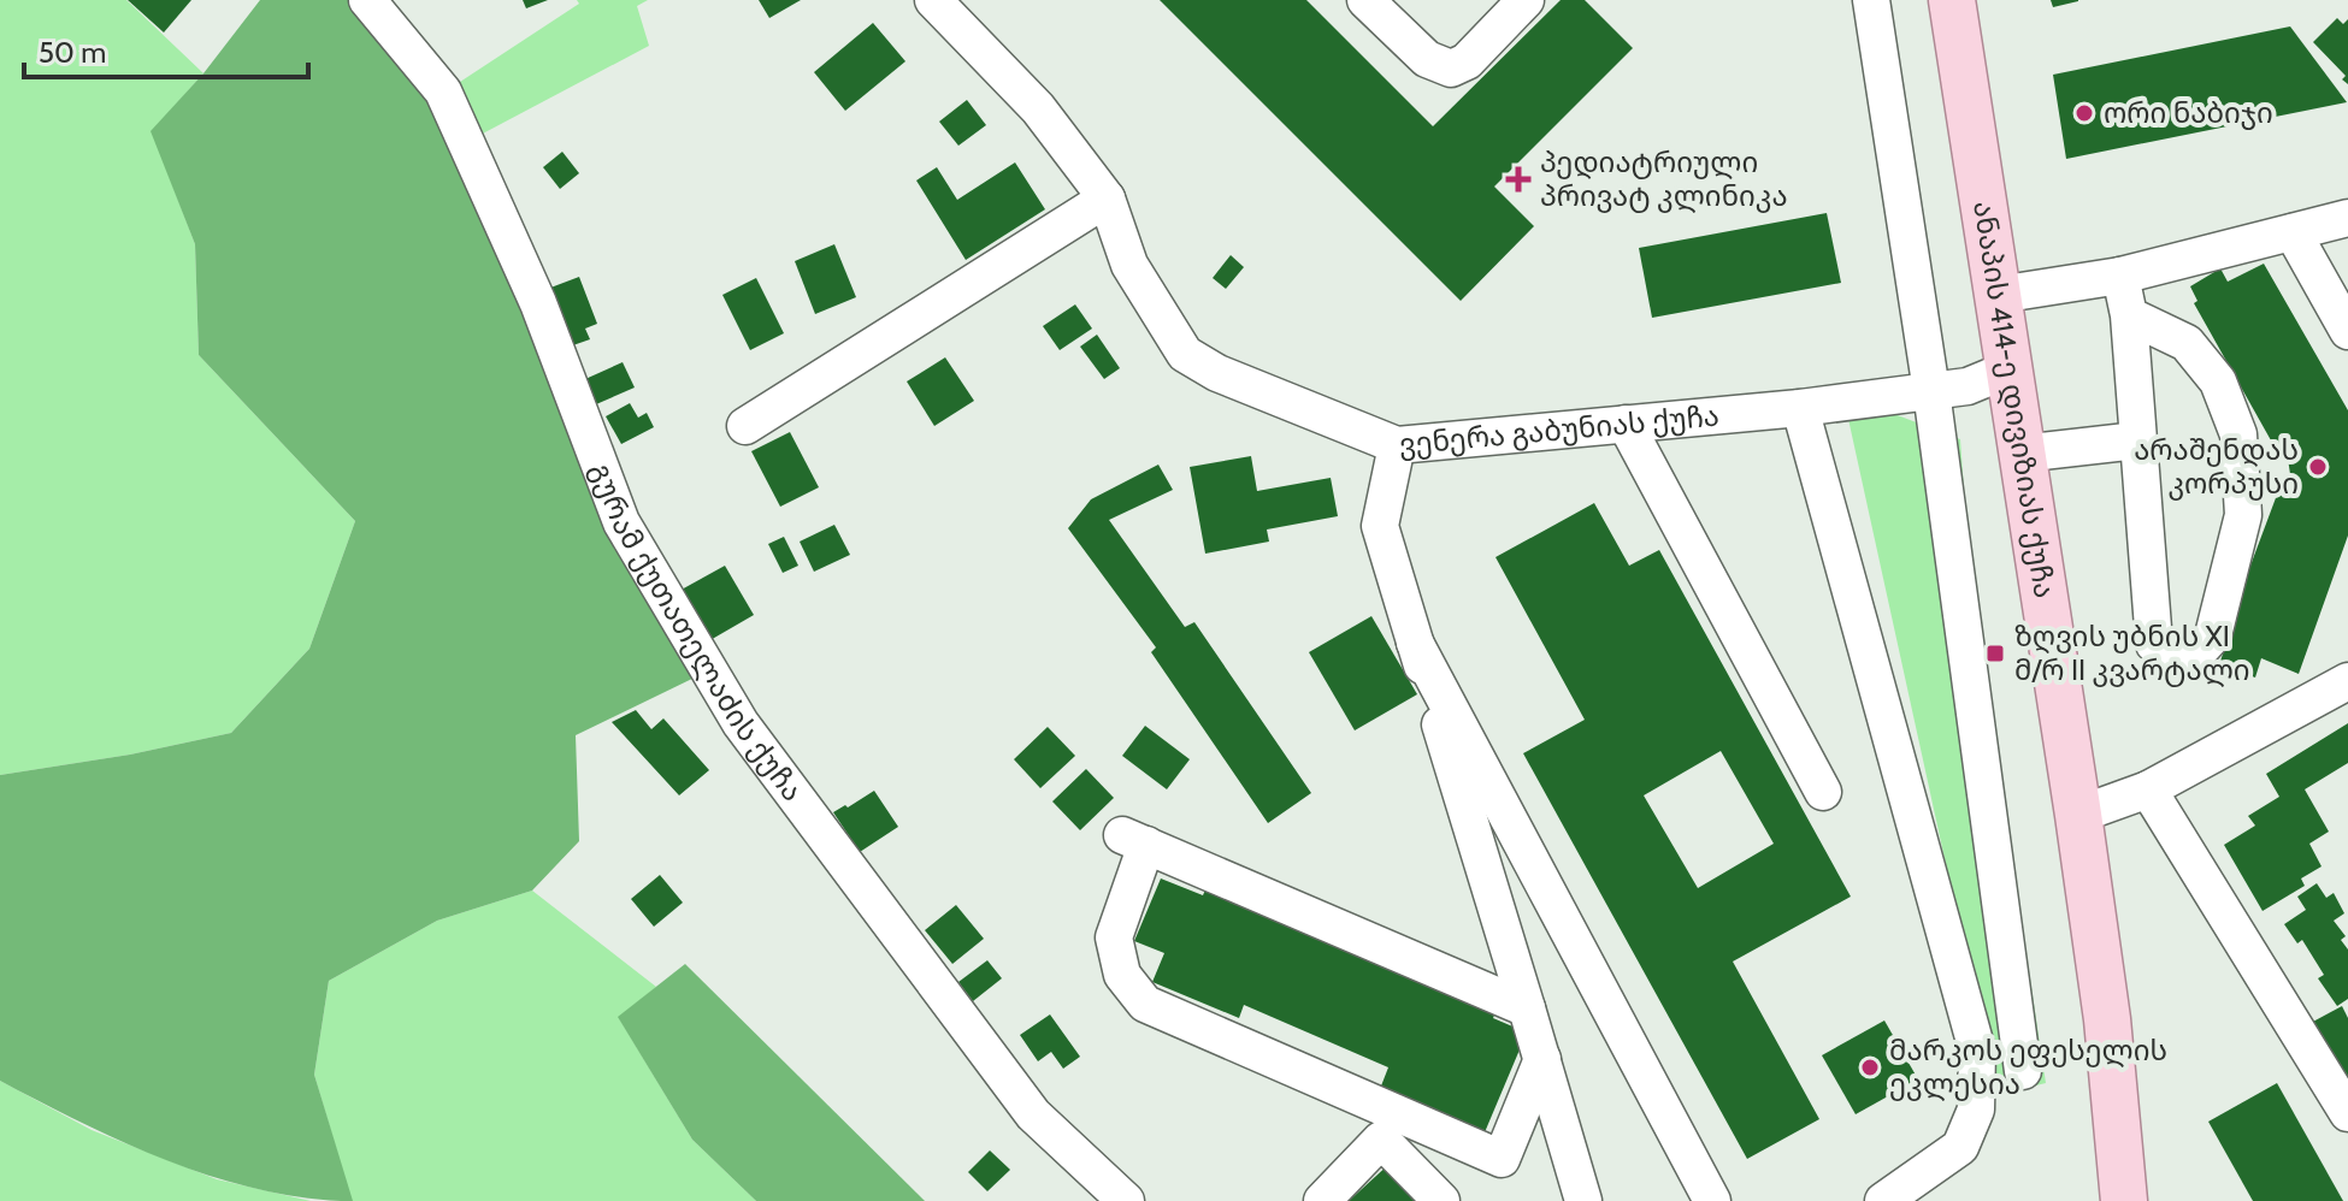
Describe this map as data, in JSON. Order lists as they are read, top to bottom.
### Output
{
  "streets": {
    "main road": ["ანაპის 414-ე დივიზიას ქუჩა"],
    "street": ["ვენერა გაბუნიას ქუჩა", "გურამ ქუთათელაძის ქუჩა"]
  },
  "crossings": [
    ["ანაპის 414-ე დივიზიას ქუჩა", "ვენერა გაბუნიას ქუჩა"]
  ],
  "places": {
    "other": ["ორი ნაბიჯი", "არაშენდას კორპუსი", "მარკოს ეფესელის ეკლესია"],
    "health": ["პედიატრიული პრივატ კლინიკა"],
    "transit": ["ზღვის უბნის XI მ/რ II კვარტალი"]
  },
  "scale_bar": "50 m"
}
